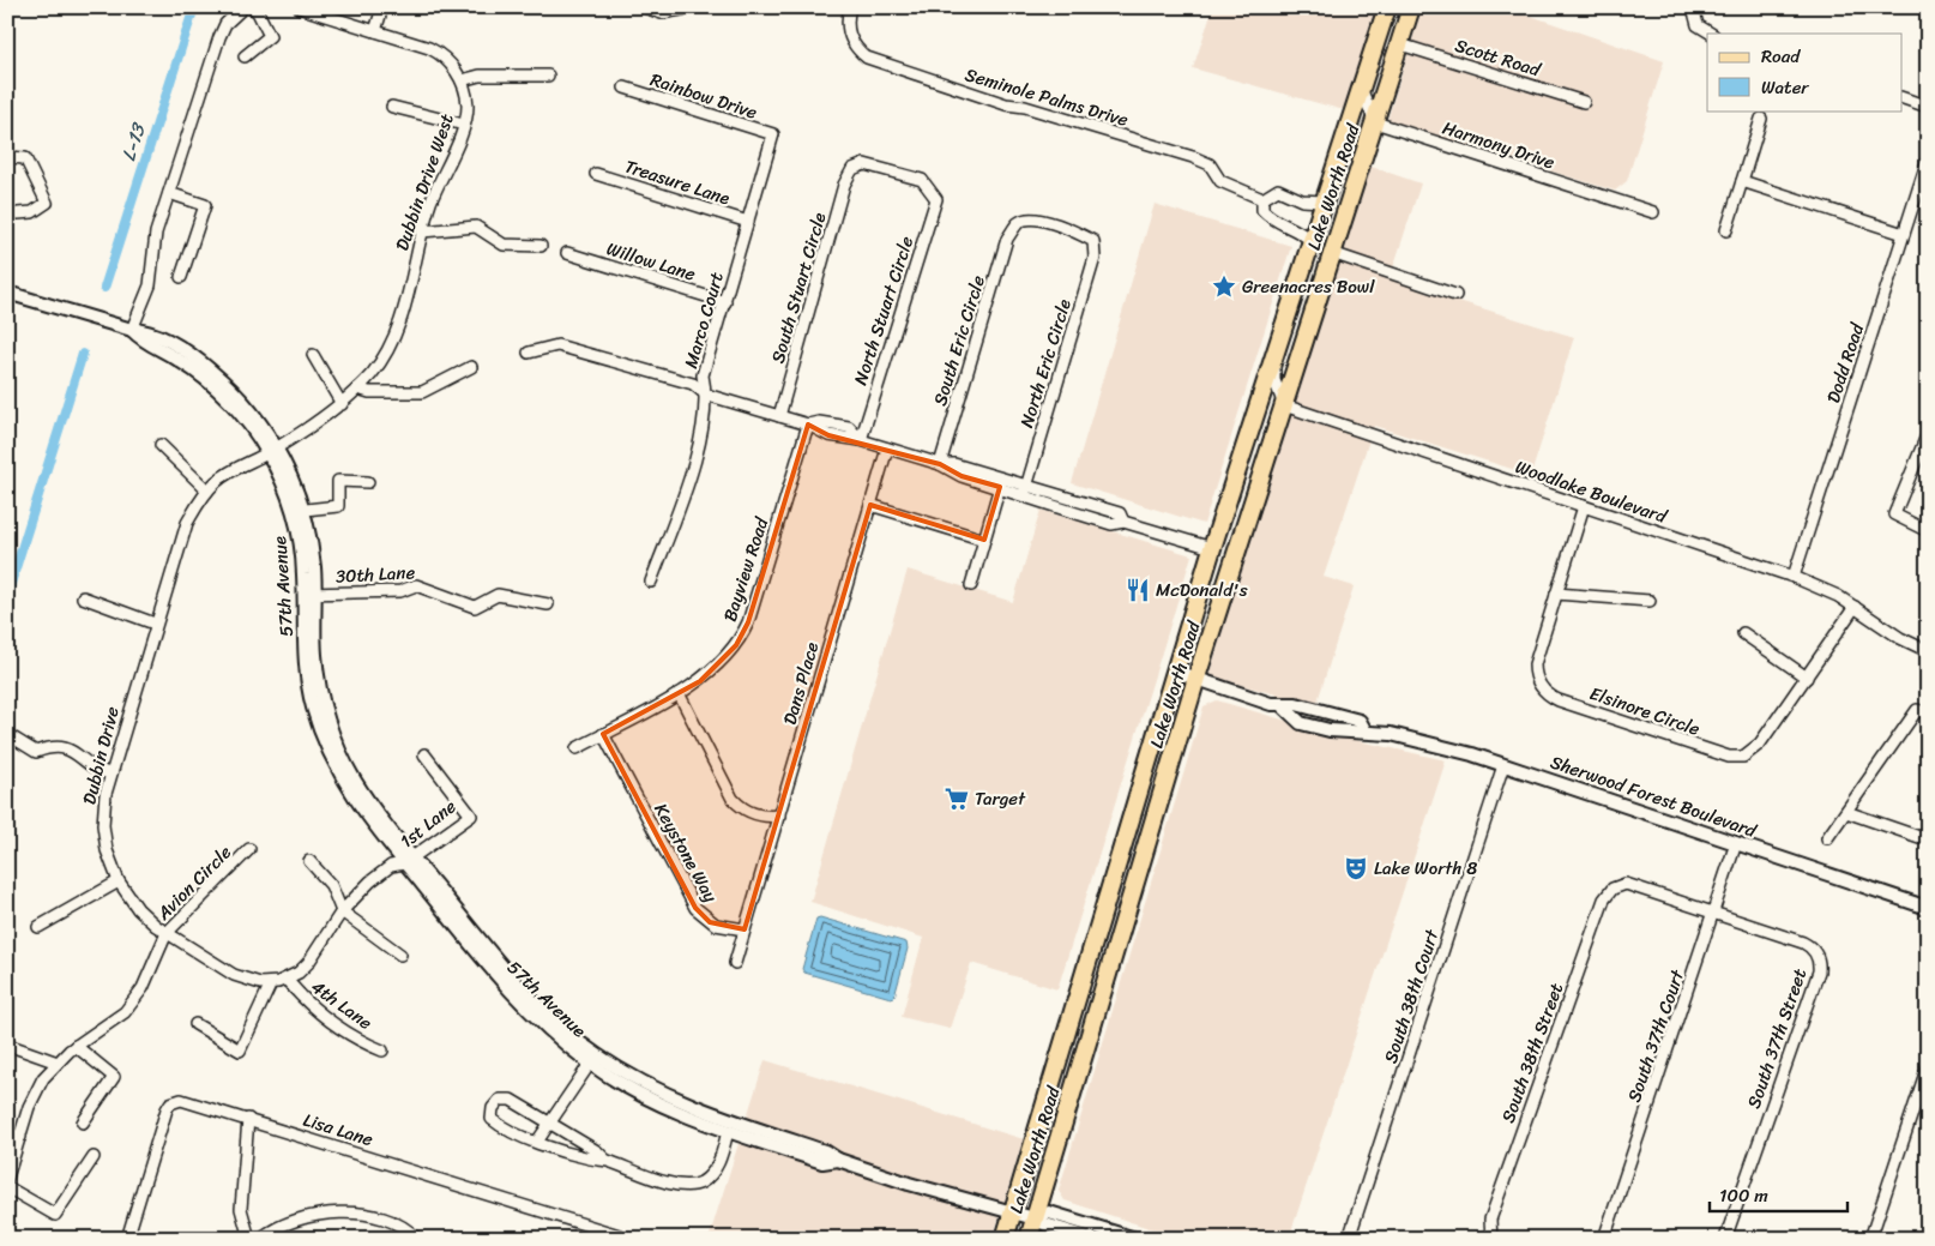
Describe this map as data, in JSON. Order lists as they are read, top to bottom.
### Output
{
  "streets": {
    "main road": ["Lake Worth Road"],
    "street": [
      "Scott Road",
      "Rainbow Drive",
      "Seminole Palms Drive",
      "Harmony Drive",
      "Dubbin Drive West",
      "Treasure Lane",
      "Willow Lane",
      "South Stuart Circle",
      "North Stuart Circle",
      "Marco Court",
      "South Eric Circle",
      "North Eric Circle",
      "Dodd Road",
      "Woodlake Boulevard",
      "Bayview Road",
      "30th Lane",
      "57th Avenue",
      "Dans Place",
      "Elsinore Circle",
      "Dubbin Drive",
      "Sherwood Forest Boulevard",
      "1st Lane",
      "Keystone Way",
      "Avion Circle",
      "South 38th Court",
      "4th Lane",
      "South 37th Court",
      "South 37th Street",
      "South 38th Street",
      "Lisa Lane"
    ]
  },
  "crossings": [
    ["Scott Road", "Lake Worth Road"],
    ["Rainbow Drive", "Marco Court"],
    ["Harmony Drive", "Lake Worth Road"],
    ["Dubbin Drive West", "57th Avenue"],
    ["Dubbin Drive West", "Dubbin Drive"],
    ["Treasure Lane", "Marco Court"],
    ["Lake Worth Road", "Woodlake Boulevard"],
    ["Lake Worth Road", "57th Avenue"],
    ["Lake Worth Road", "Sherwood Forest Boulevard"],
    ["Willow Lane", "Marco Court"],
    ["South Stuart Circle", "North Stuart Circle"],
    ["South Eric Circle", "North Eric Circle"],
    ["Dodd Road", "Woodlake Boulevard"],
    ["Woodlake Boulevard", "Elsinore Circle"],
    ["Bayview Road", "Keystone Way"],
    ["30th Lane", "57th Avenue"],
    ["57th Avenue", "Dubbin Drive"],
    ["57th Avenue", "1st Lane"],
    ["Dans Place", "Keystone Way"],
    ["Dubbin Drive", "1st Lane"],
    ["Dubbin Drive", "Avion Circle"],
    ["Dubbin Drive", "4th Lane"],
    ["Sherwood Forest Boulevard", "South 38th Court"],
    ["Sherwood Forest Boulevard", "South 37th Court"],
    ["South 37th Court", "South 37th Street"],
    ["South 37th Street", "South 38th Street"]
  ],
  "water": ["L-13"],
  "places": {
    "place": ["Greenacres Bowl"],
    "restaurant": ["McDonald's"],
    "supermarket": ["Target"],
    "theatre": ["Lake Worth 8"]
  },
  "legend": ["Road", "Water"],
  "scale_bar": "100 m"
}
